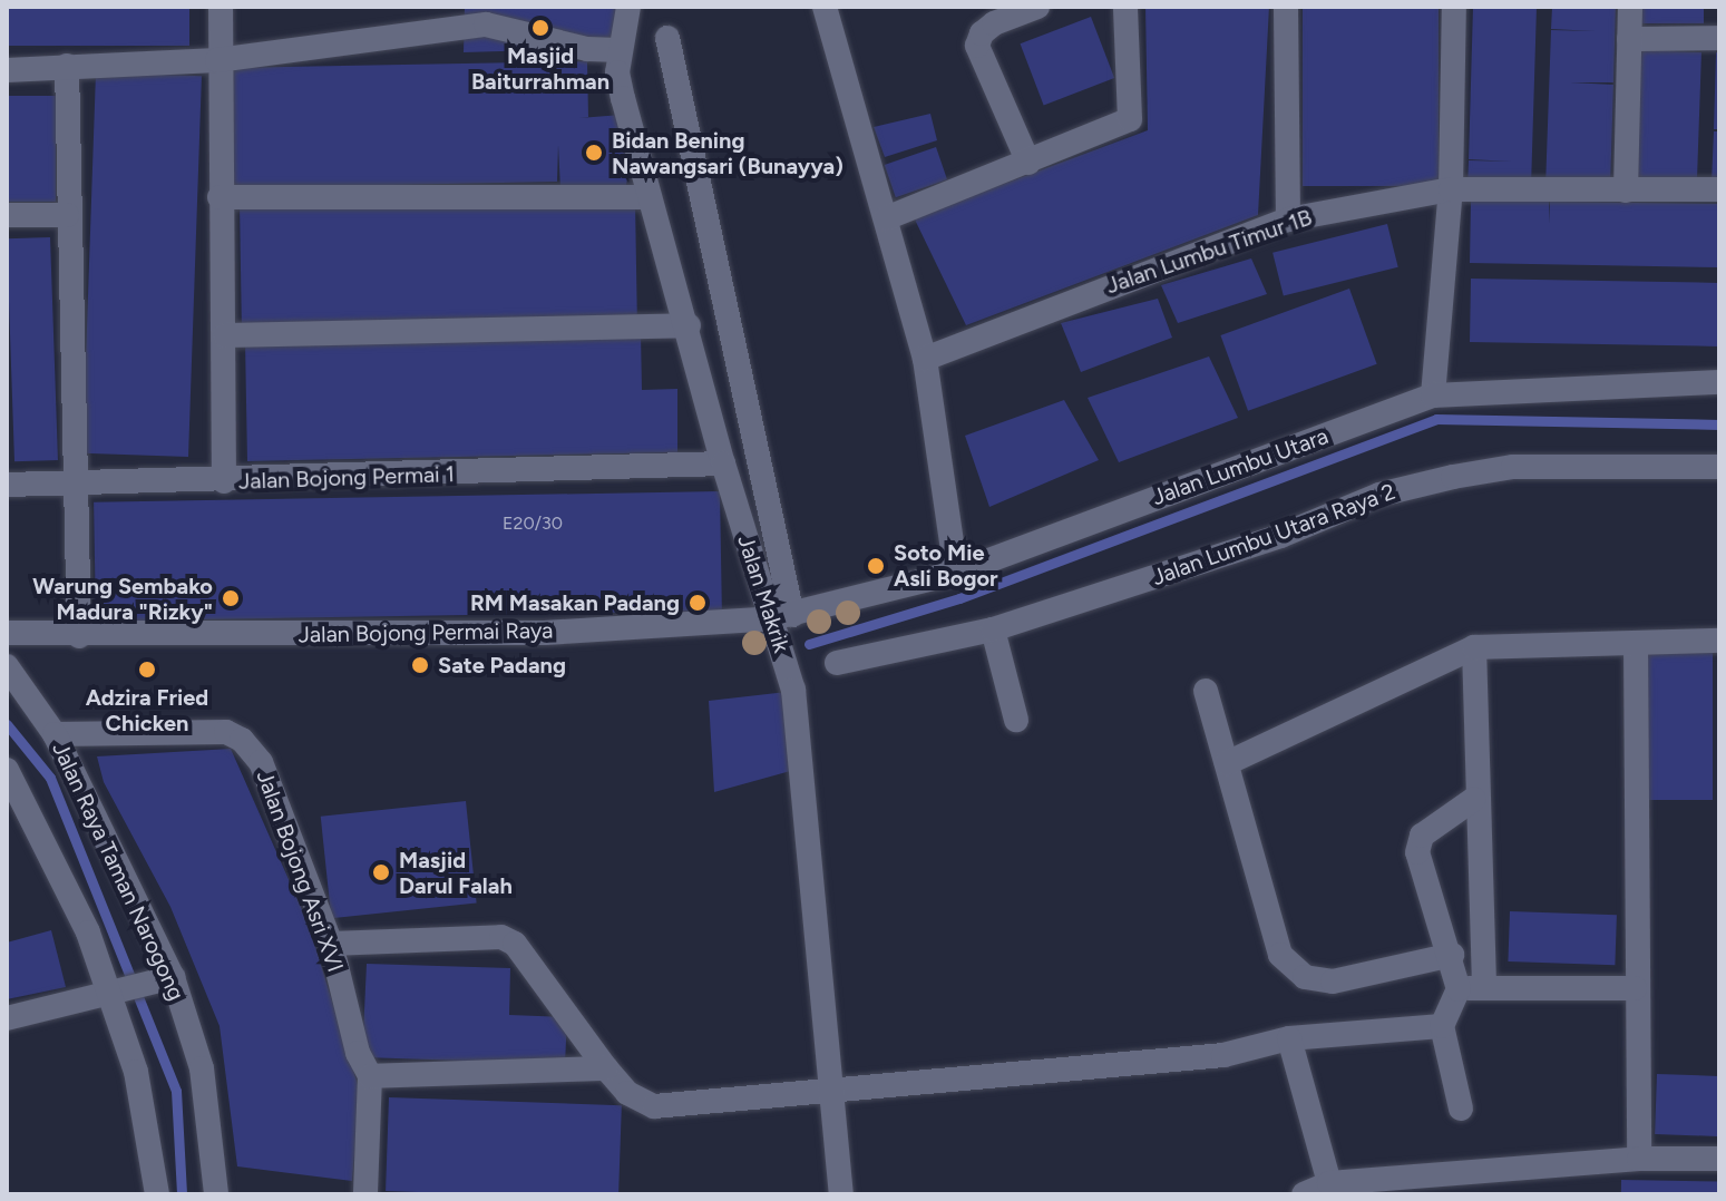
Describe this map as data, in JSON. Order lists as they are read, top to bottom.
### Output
{
  "streets": {
    "street": [
      "Jalan Lumbu Timur 1B",
      "Jalan Lumbu Utara",
      "Jalan Bojong Permai 1",
      "Jalan Lumbu Utara Raya 2",
      "Jalan Makrik",
      "Jalan Bojong Permai Raya",
      "Jalan Raya Taman Narogong",
      "Jalan Bojong Asri XVI"
    ]
  },
  "crossings": [
    ["Jalan Lumbu Utara", "Jalan Makrik"],
    ["Jalan Lumbu Utara", "Jalan Bojong Permai Raya"],
    ["Jalan Bojong Permai 1", "Jalan Makrik"],
    ["Jalan Makrik", "Jalan Bojong Permai Raya"],
    ["Jalan Raya Taman Narogong", "Jalan Bojong Asri XVI"]
  ],
  "places": [
    "Masjid Baiturrahman",
    "Bidan Bening Nawangsari (Bunayya)",
    "Soto Mie Asli Bogor",
    "Warung Sembako Madura \"Rizky\"",
    "RM Masakan Padang",
    "Sate Padang",
    "Adzira Fried Chicken",
    "Masjid Darul Falah"
  ],
  "house_numbers": ["E20/30"]
}
